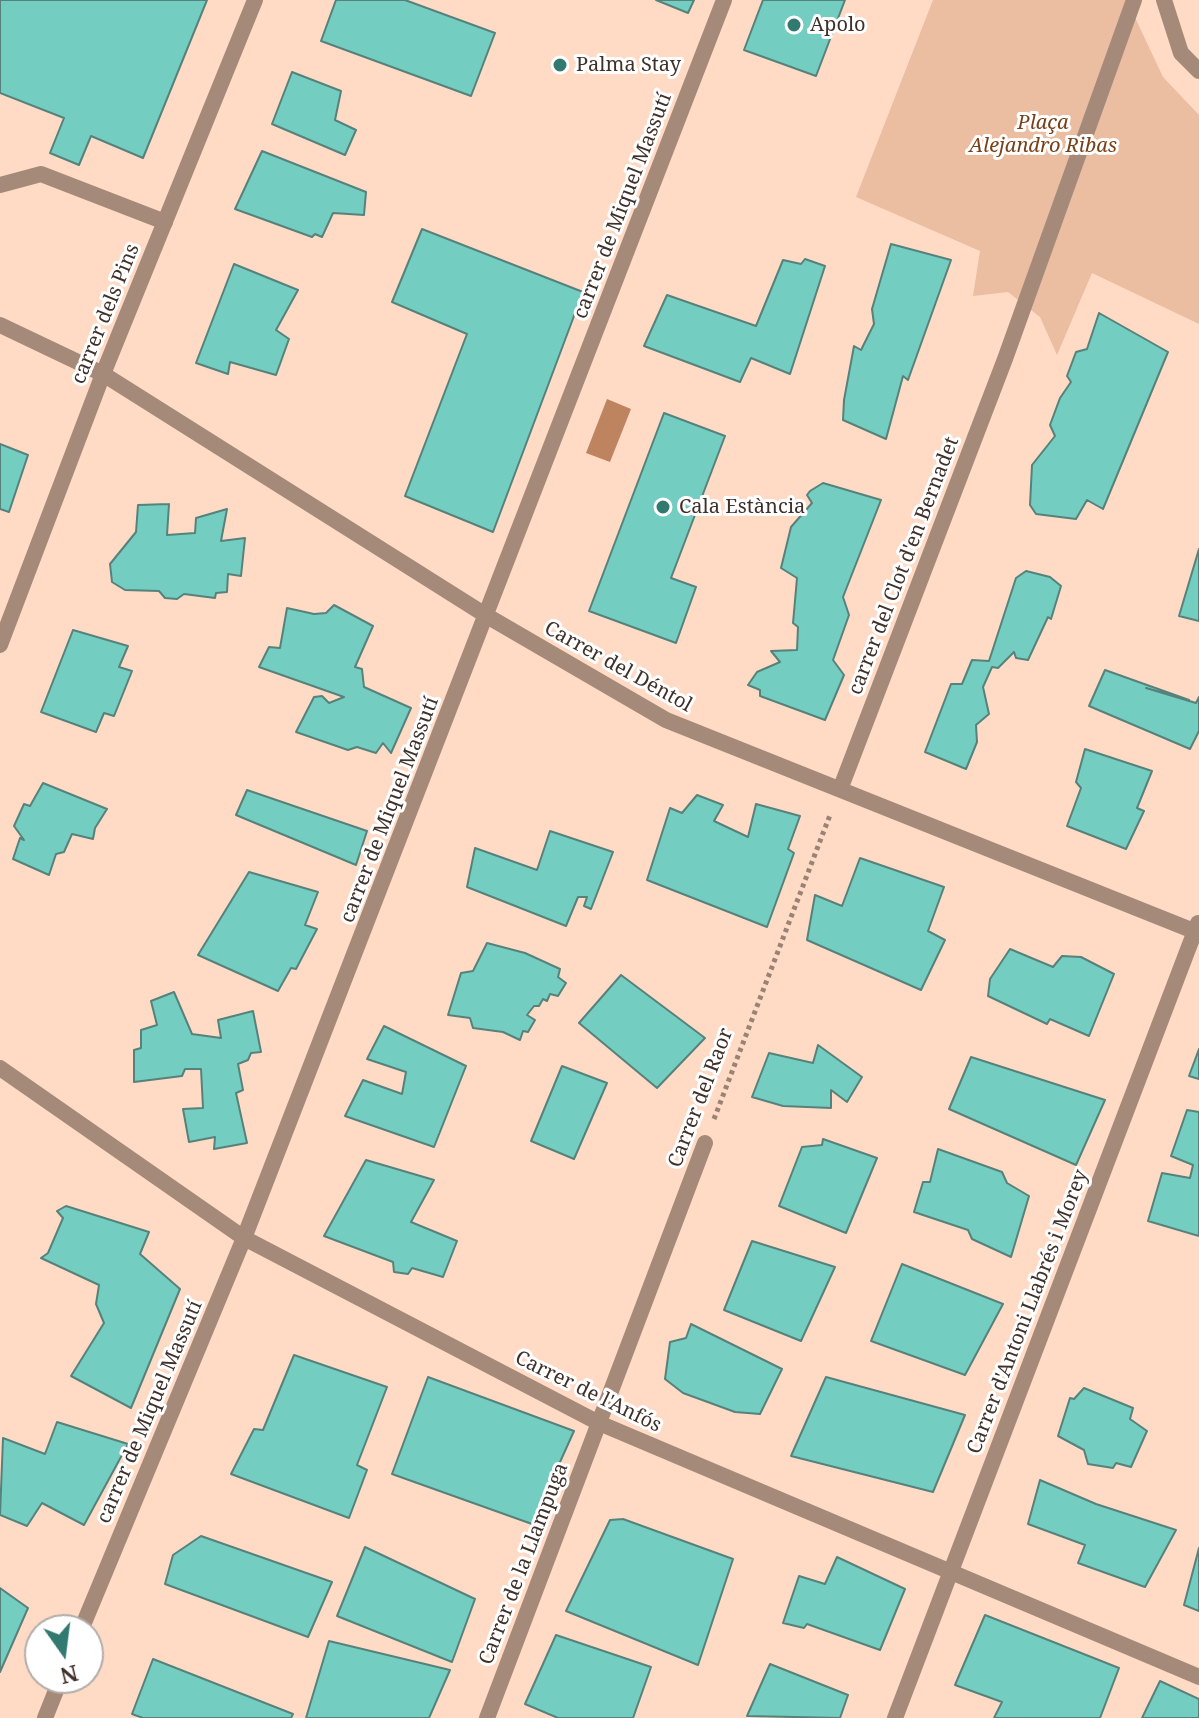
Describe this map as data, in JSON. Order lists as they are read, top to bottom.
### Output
{
  "streets": {
    "street": [
      "carrer de Miquel Massutí",
      "carrer dels Pins",
      "carrer del Clot d'en Bernadet",
      "Carrer del Déntol",
      "Carrer del Raor",
      "Carrer d'Antoni Llabrés i Morey",
      "Carrer de l'Anfós",
      "Carrer de la Llampuga"
    ]
  },
  "crossings": [
    ["carrer de Miquel Massutí", "Carrer del Déntol"],
    ["carrer de Miquel Massutí", "Carrer de l'Anfós"],
    ["carrer dels Pins", "Carrer del Déntol"],
    ["carrer del Clot d'en Bernadet", "Carrer del Déntol"],
    ["carrer del Clot d'en Bernadet", "Carrer del Raor"],
    ["Carrer del Déntol", "Carrer del Raor"],
    ["Carrer del Déntol", "Carrer d'Antoni Llabrés i Morey"],
    ["Carrer del Raor", "Carrer de l'Anfós"],
    ["Carrer del Raor", "Carrer de la Llampuga"],
    ["Carrer d'Antoni Llabrés i Morey", "Carrer de l'Anfós"],
    ["Carrer de l'Anfós", "Carrer de la Llampuga"]
  ],
  "parks": ["Plaça Alejandro Ribas"],
  "places": ["Apolo", "Palma Stay", "Cala Estància"],
  "north": "bottom"
}
